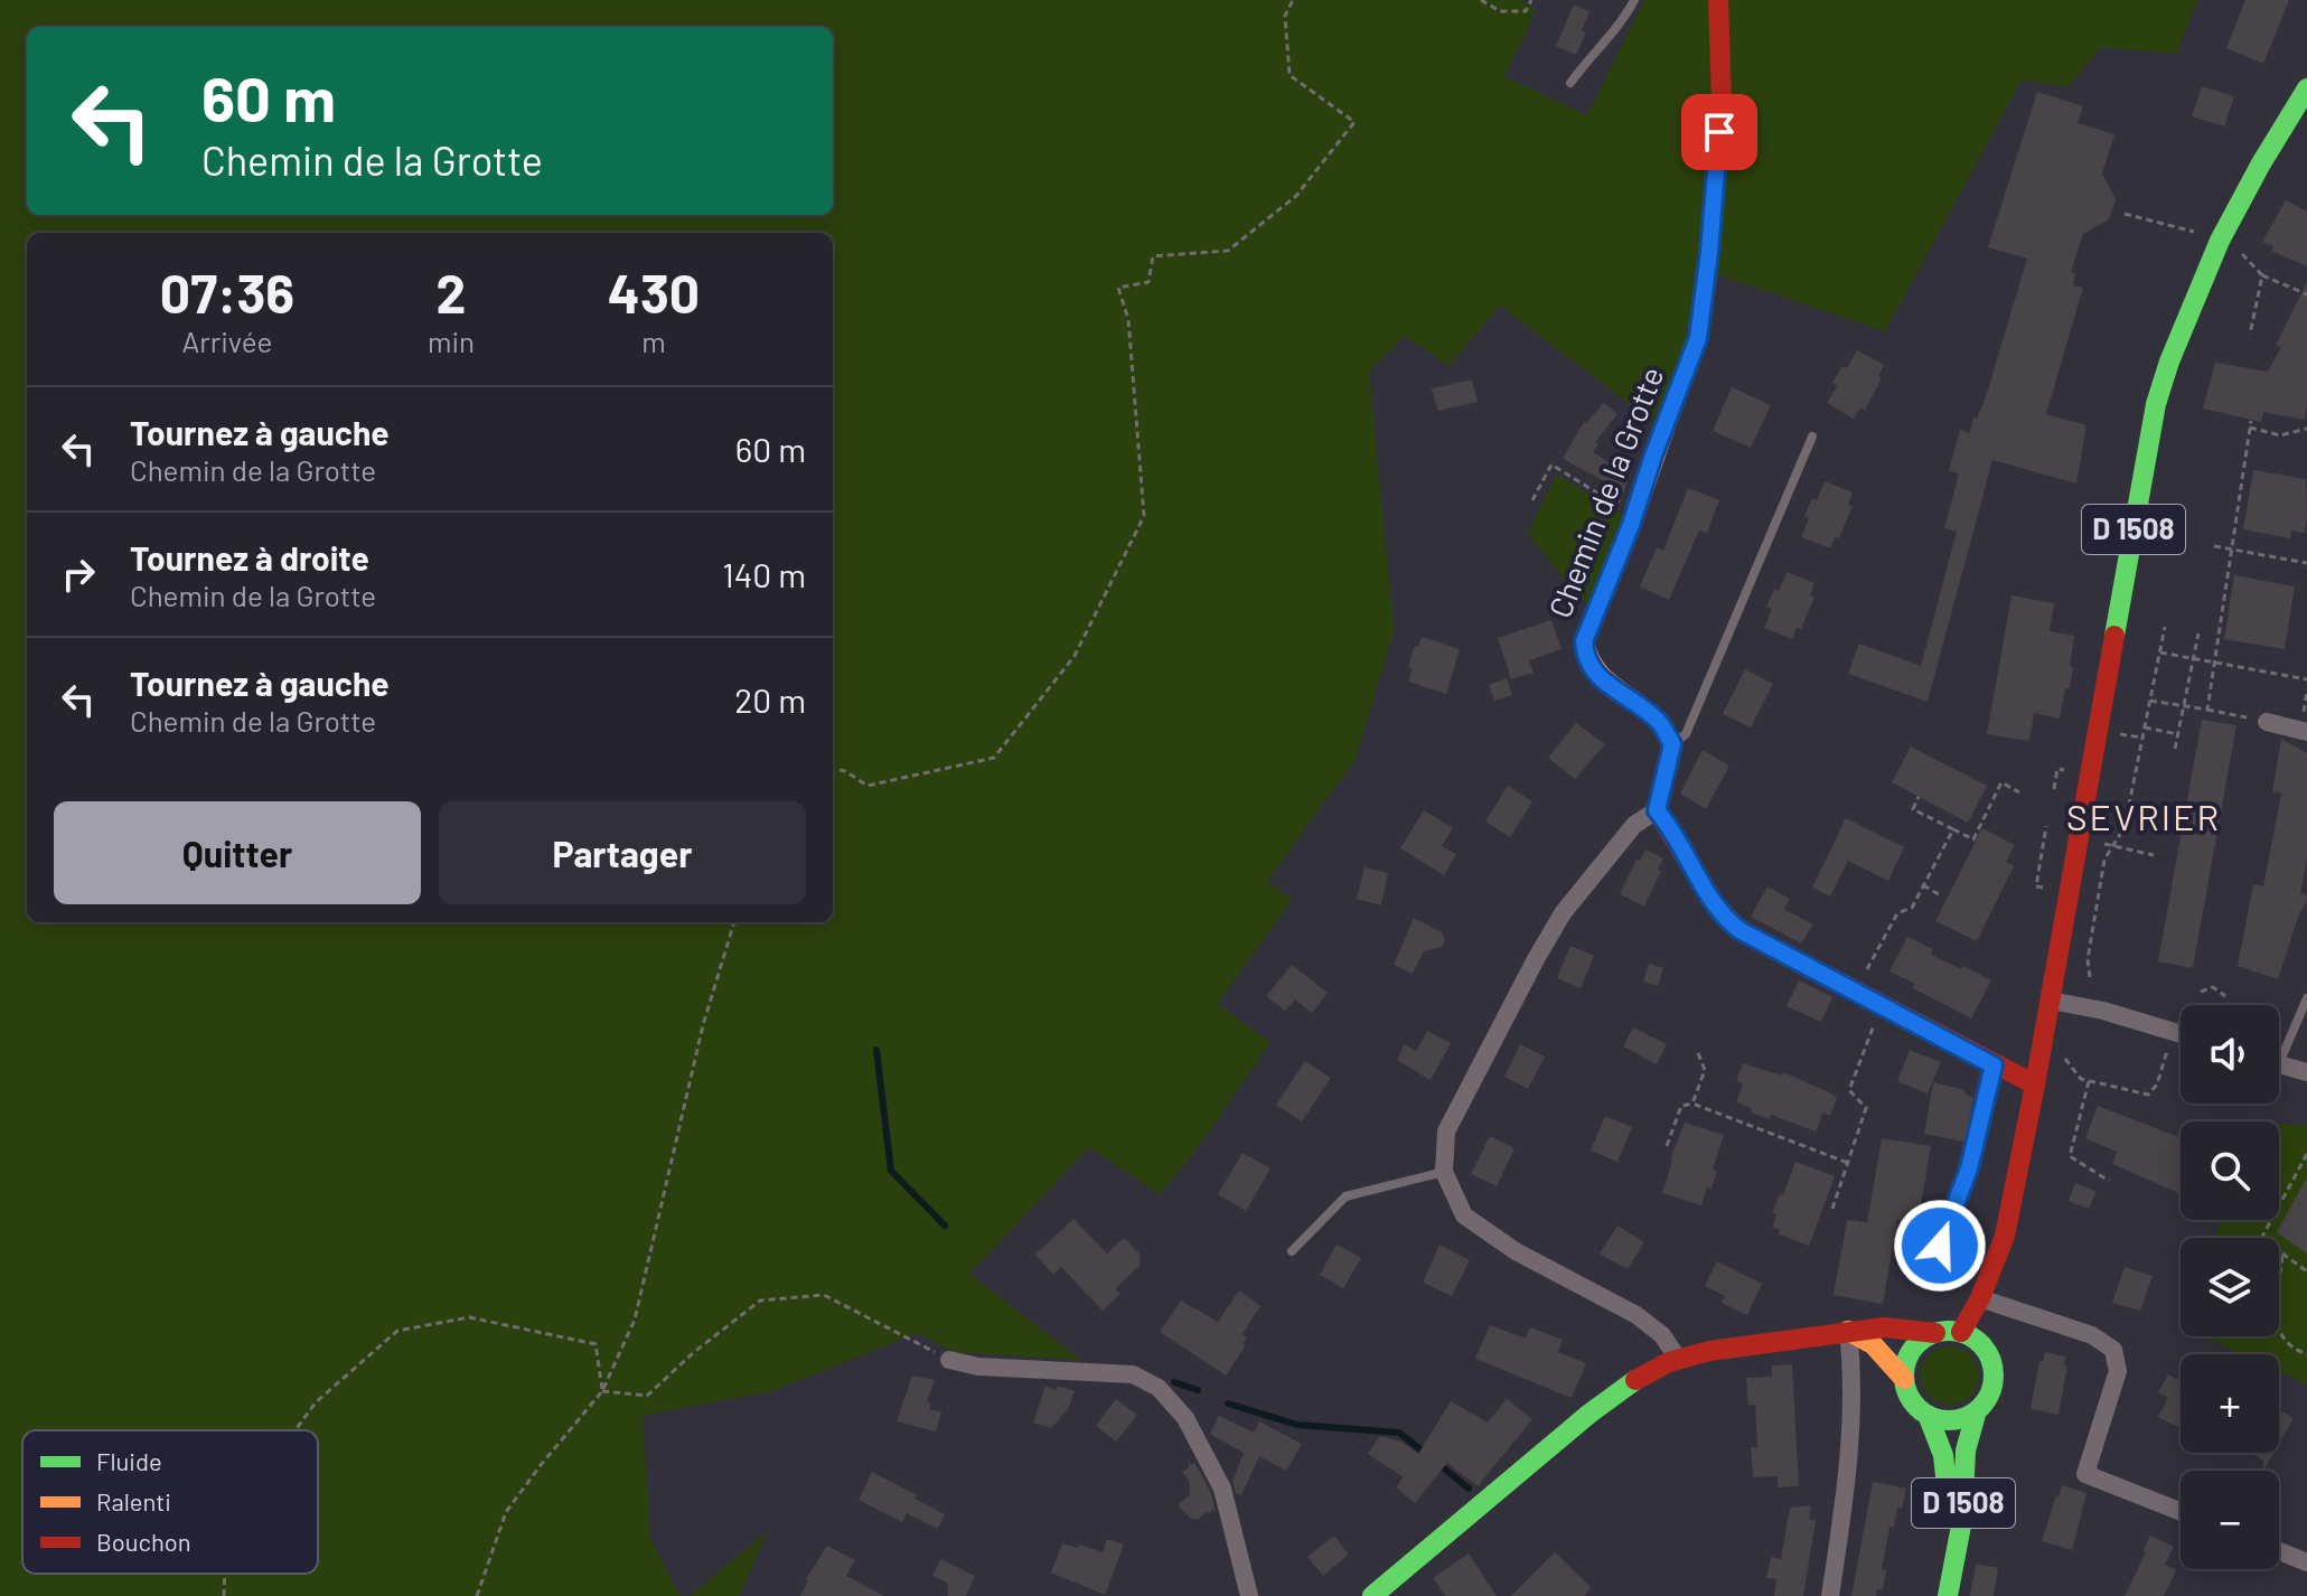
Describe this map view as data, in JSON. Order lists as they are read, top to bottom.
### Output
{
  "streets": {
    "main road": ["Chemin de la Grotte", "D 1508"]
  },
  "districts": ["SEVRIER"],
  "legend": ["Fluide", "Ralenti", "Bouchon"],
  "page": {
    "turn": ["60 m", "Chemin de la Grotte"],
    "eta": [
      "07:36",
      "Arrivée",
      "2",
      "min",
      "430",
      "m"
    ],
    "list": [
      {
        "name": "Tournez à gauche",
        "note": "Chemin de la Grotte",
        "value": "60 m"
      },
      {
        "name": "Tournez à droite",
        "note": "Chemin de la Grotte",
        "value": "140 m"
      },
      {
        "name": "Tournez à gauche",
        "note": "Chemin de la Grotte",
        "value": "20 m"
      }
    ],
    "buttons": ["Quitter", "Partager"],
    "map_buttons": ["+", "−"]
  }
}
